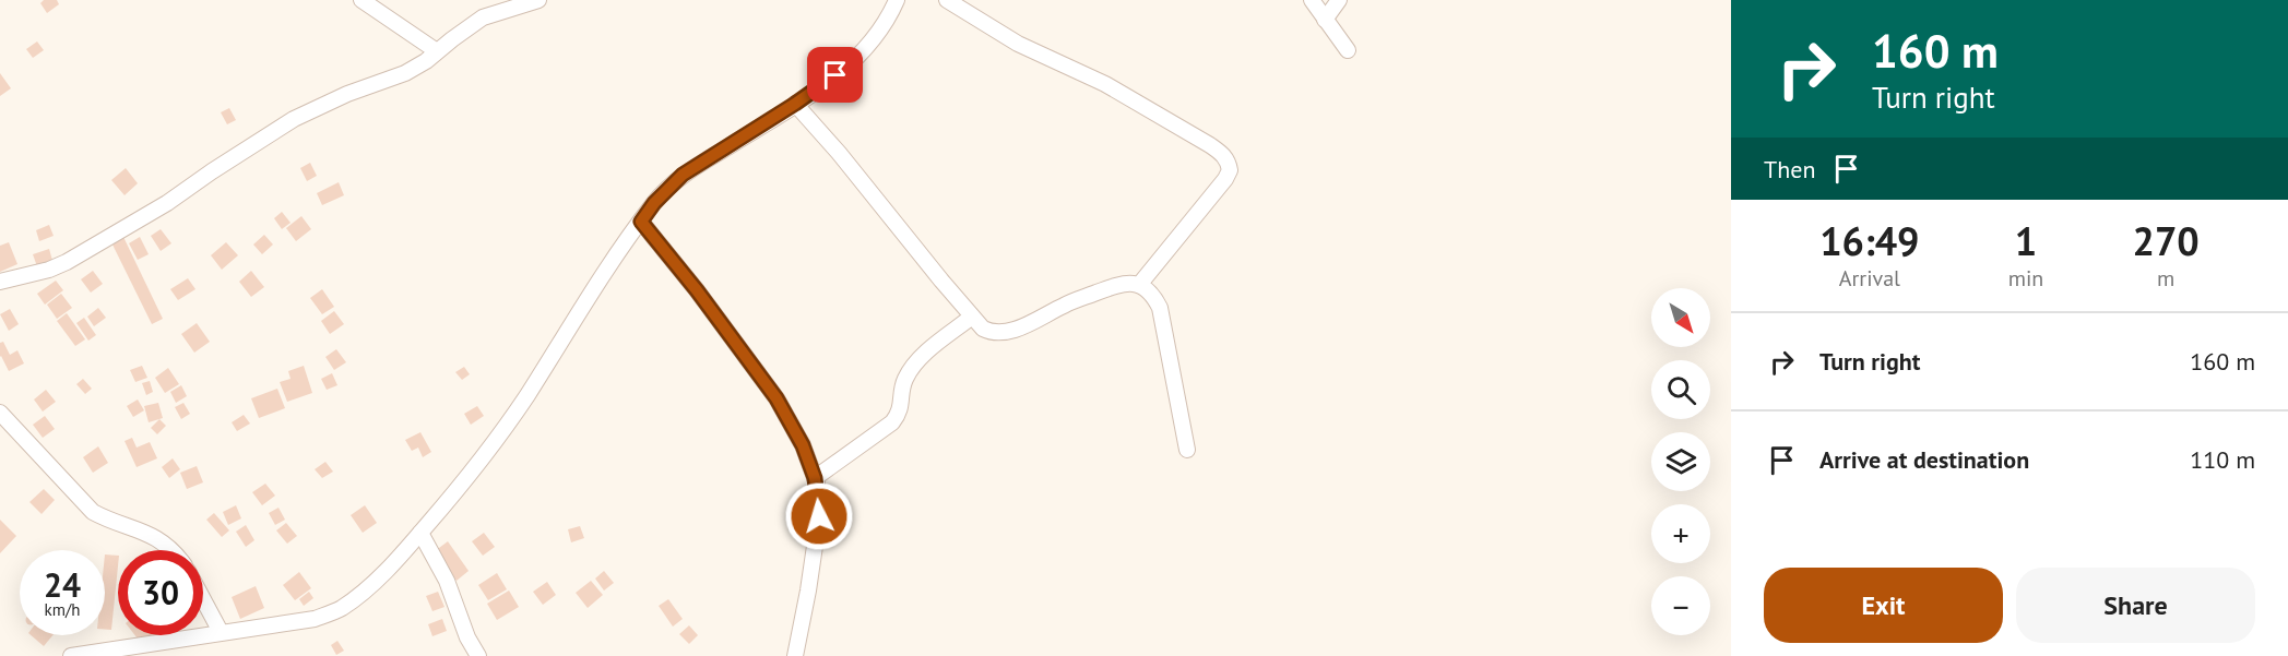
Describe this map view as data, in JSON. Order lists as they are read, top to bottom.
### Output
{
  "north": "bottom right",
  "page": {
    "turn": ["160 m", "Turn right"],
    "then": "Then",
    "eta": [
      "16:49",
      "Arrival",
      "1",
      "min",
      "270",
      "m"
    ],
    "map_buttons": ["+", "−"],
    "list": [
      {
        "name": "Turn right",
        "value": "160 m"
      },
      {
        "name": "Arrive at destination",
        "value": "110 m"
      }
    ],
    "speed": "24 km/h",
    "limit": "30",
    "buttons": ["Exit", "Share"]
  }
}
